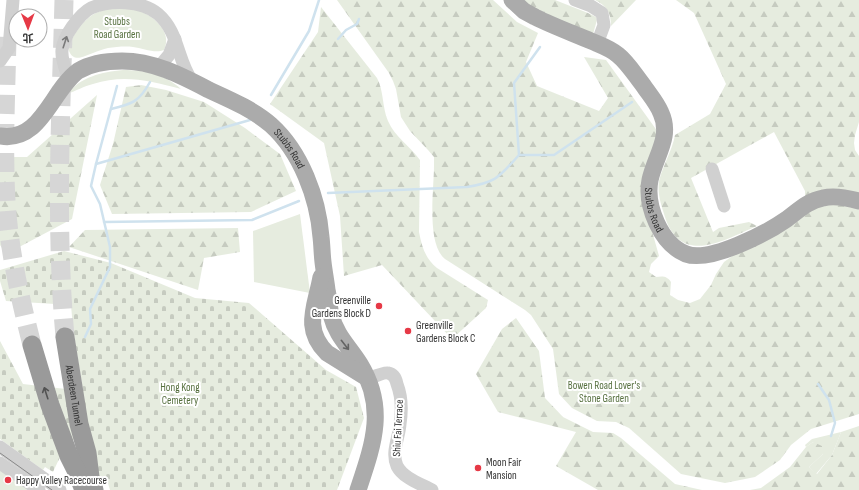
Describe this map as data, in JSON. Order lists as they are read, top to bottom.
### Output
{
  "streets": {
    "highway": ["Aberdeen Tunnel"],
    "main road": ["Stubbs Road"],
    "street": ["Shiu Fai Terrace"]
  },
  "crossings": [
    ["Stubbs Road", "Shiu Fai Terrace"]
  ],
  "parks": ["Stubbs Road Garden", "Bowen Road Lover's Stone Garden", "Hong Kong Cemetery"],
  "places": [
    "Greenville Gardens Block D",
    "Greenville Gardens Block C",
    "Moon Fair Mansion",
    "Happy Valley Racecourse"
  ],
  "north": "bottom"
}
